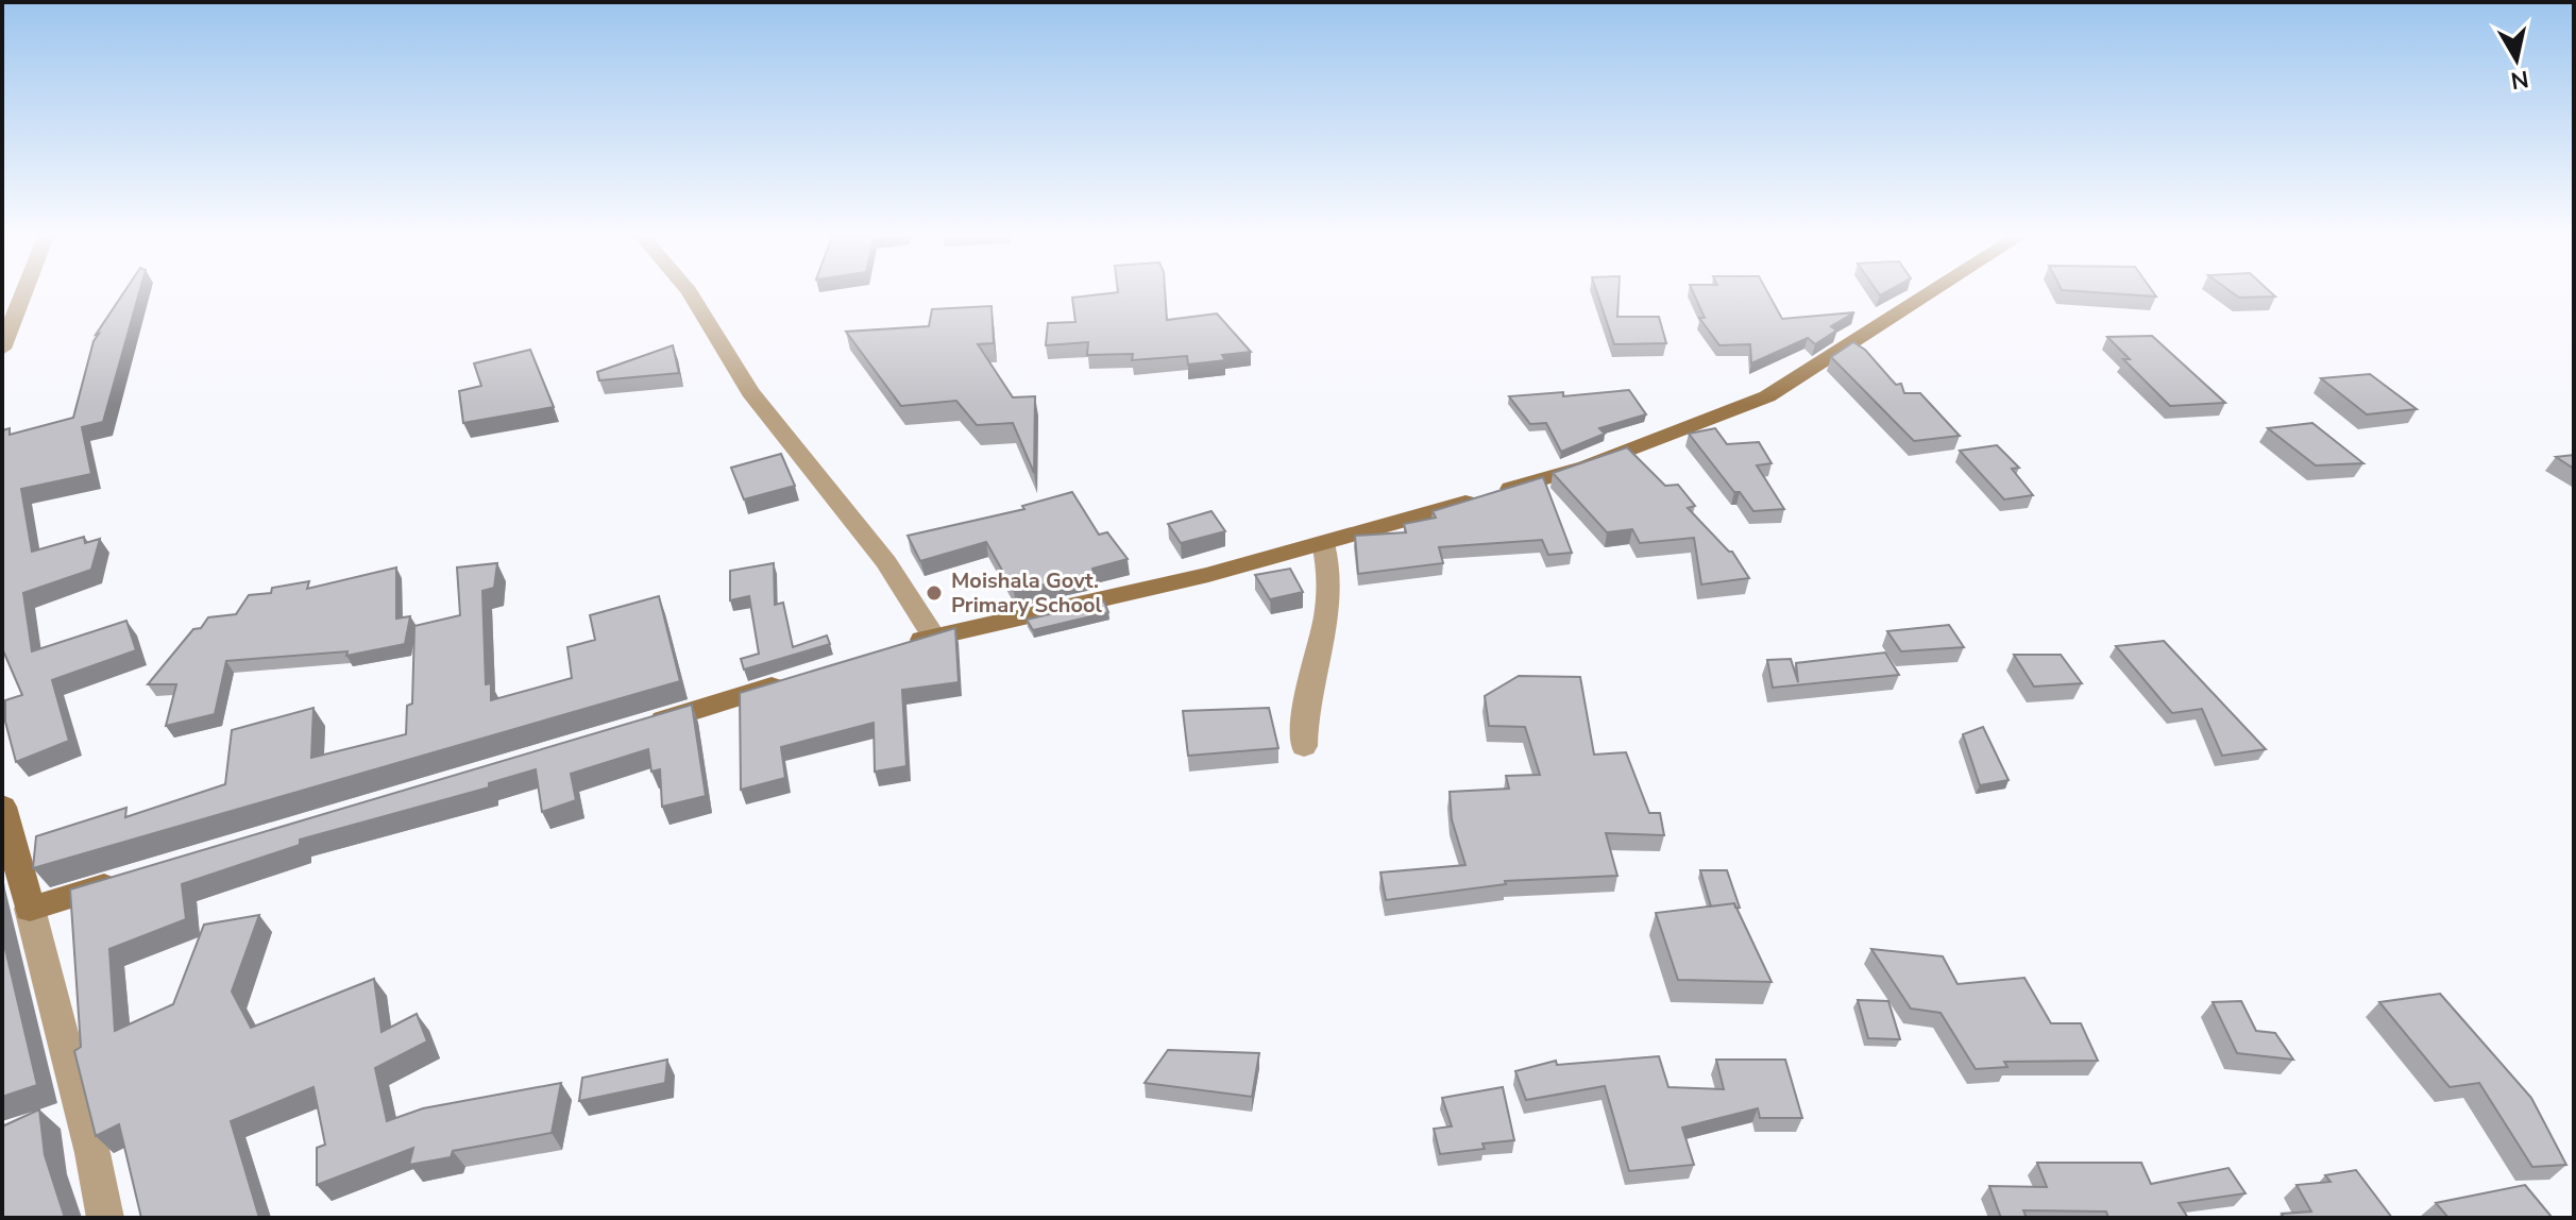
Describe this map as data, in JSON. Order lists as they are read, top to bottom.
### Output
{
  "places": ["Moishala Govt. Primary School"],
  "north": "bottom"
}
